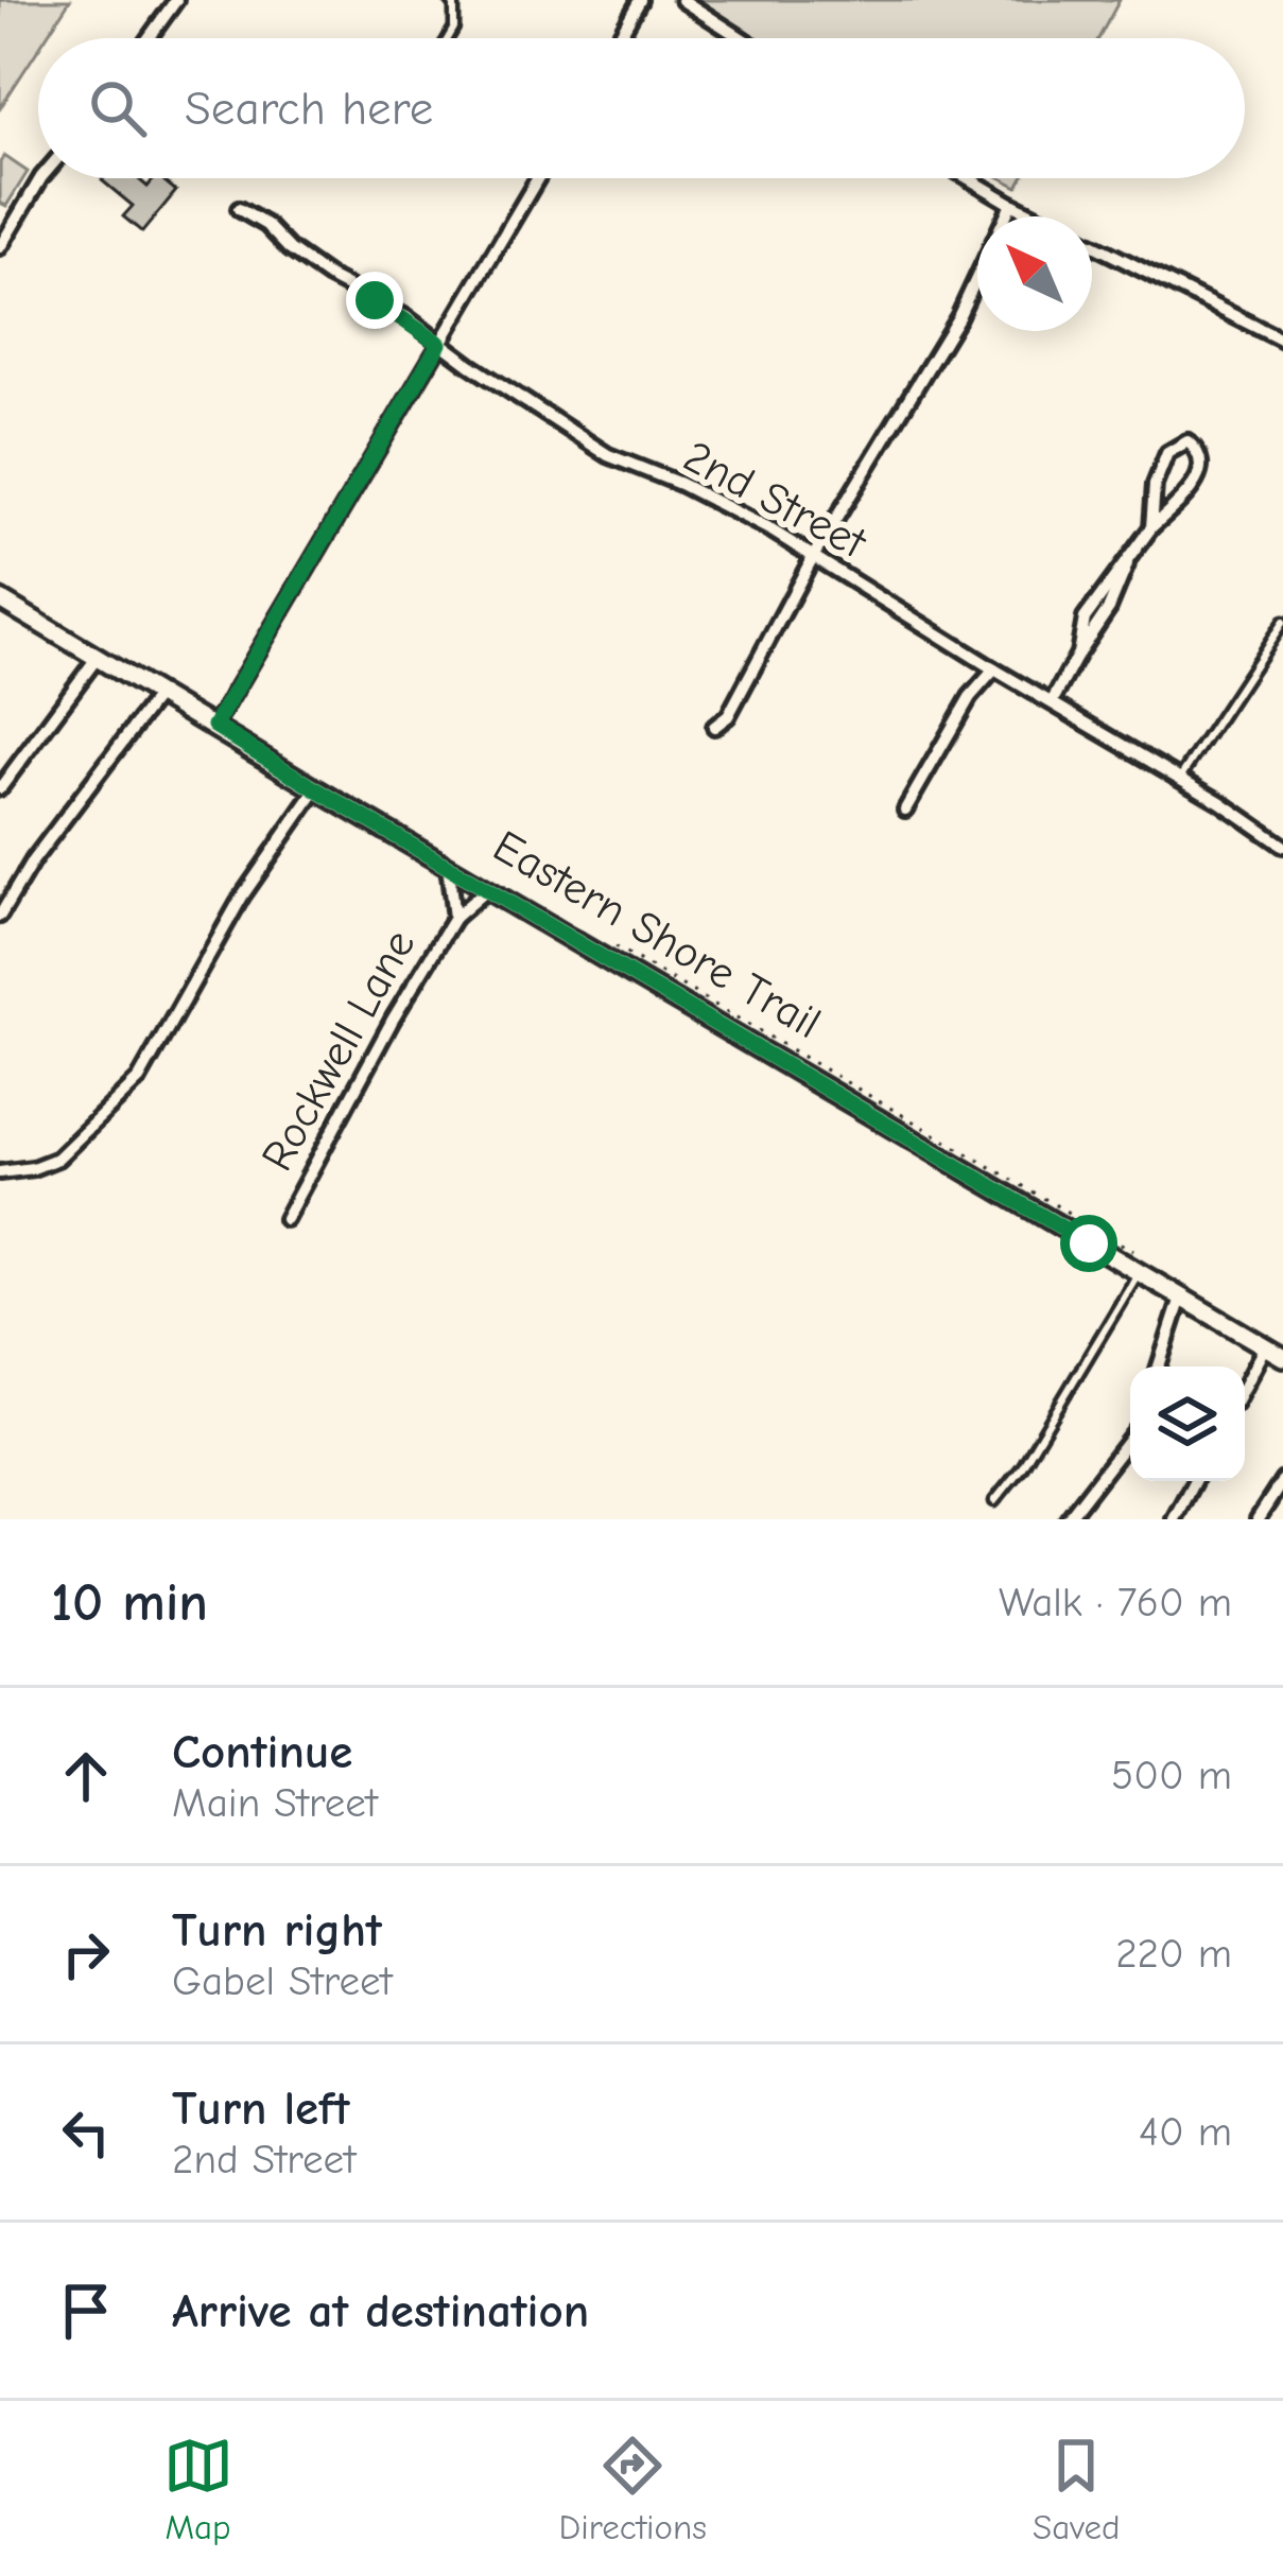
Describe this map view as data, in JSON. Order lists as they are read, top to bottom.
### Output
{
  "streets": {
    "street": ["2nd Street", "Rockwell Lane"],
    "path": ["Eastern Shore Trail"]
  },
  "north": "top left",
  "page": {
    "search": "Search here",
    "heading": ["10 min", "Walk · 760 m"],
    "list": [
      ["Continue", "Main Street", "500 m"],
      ["Turn right", "Gabel Street", "220 m"],
      ["Turn left", "2nd Street", "40 m"],
      "Arrive at destination"
    ],
    "nav": ["Map", "Directions", "Saved"]
  }
}
